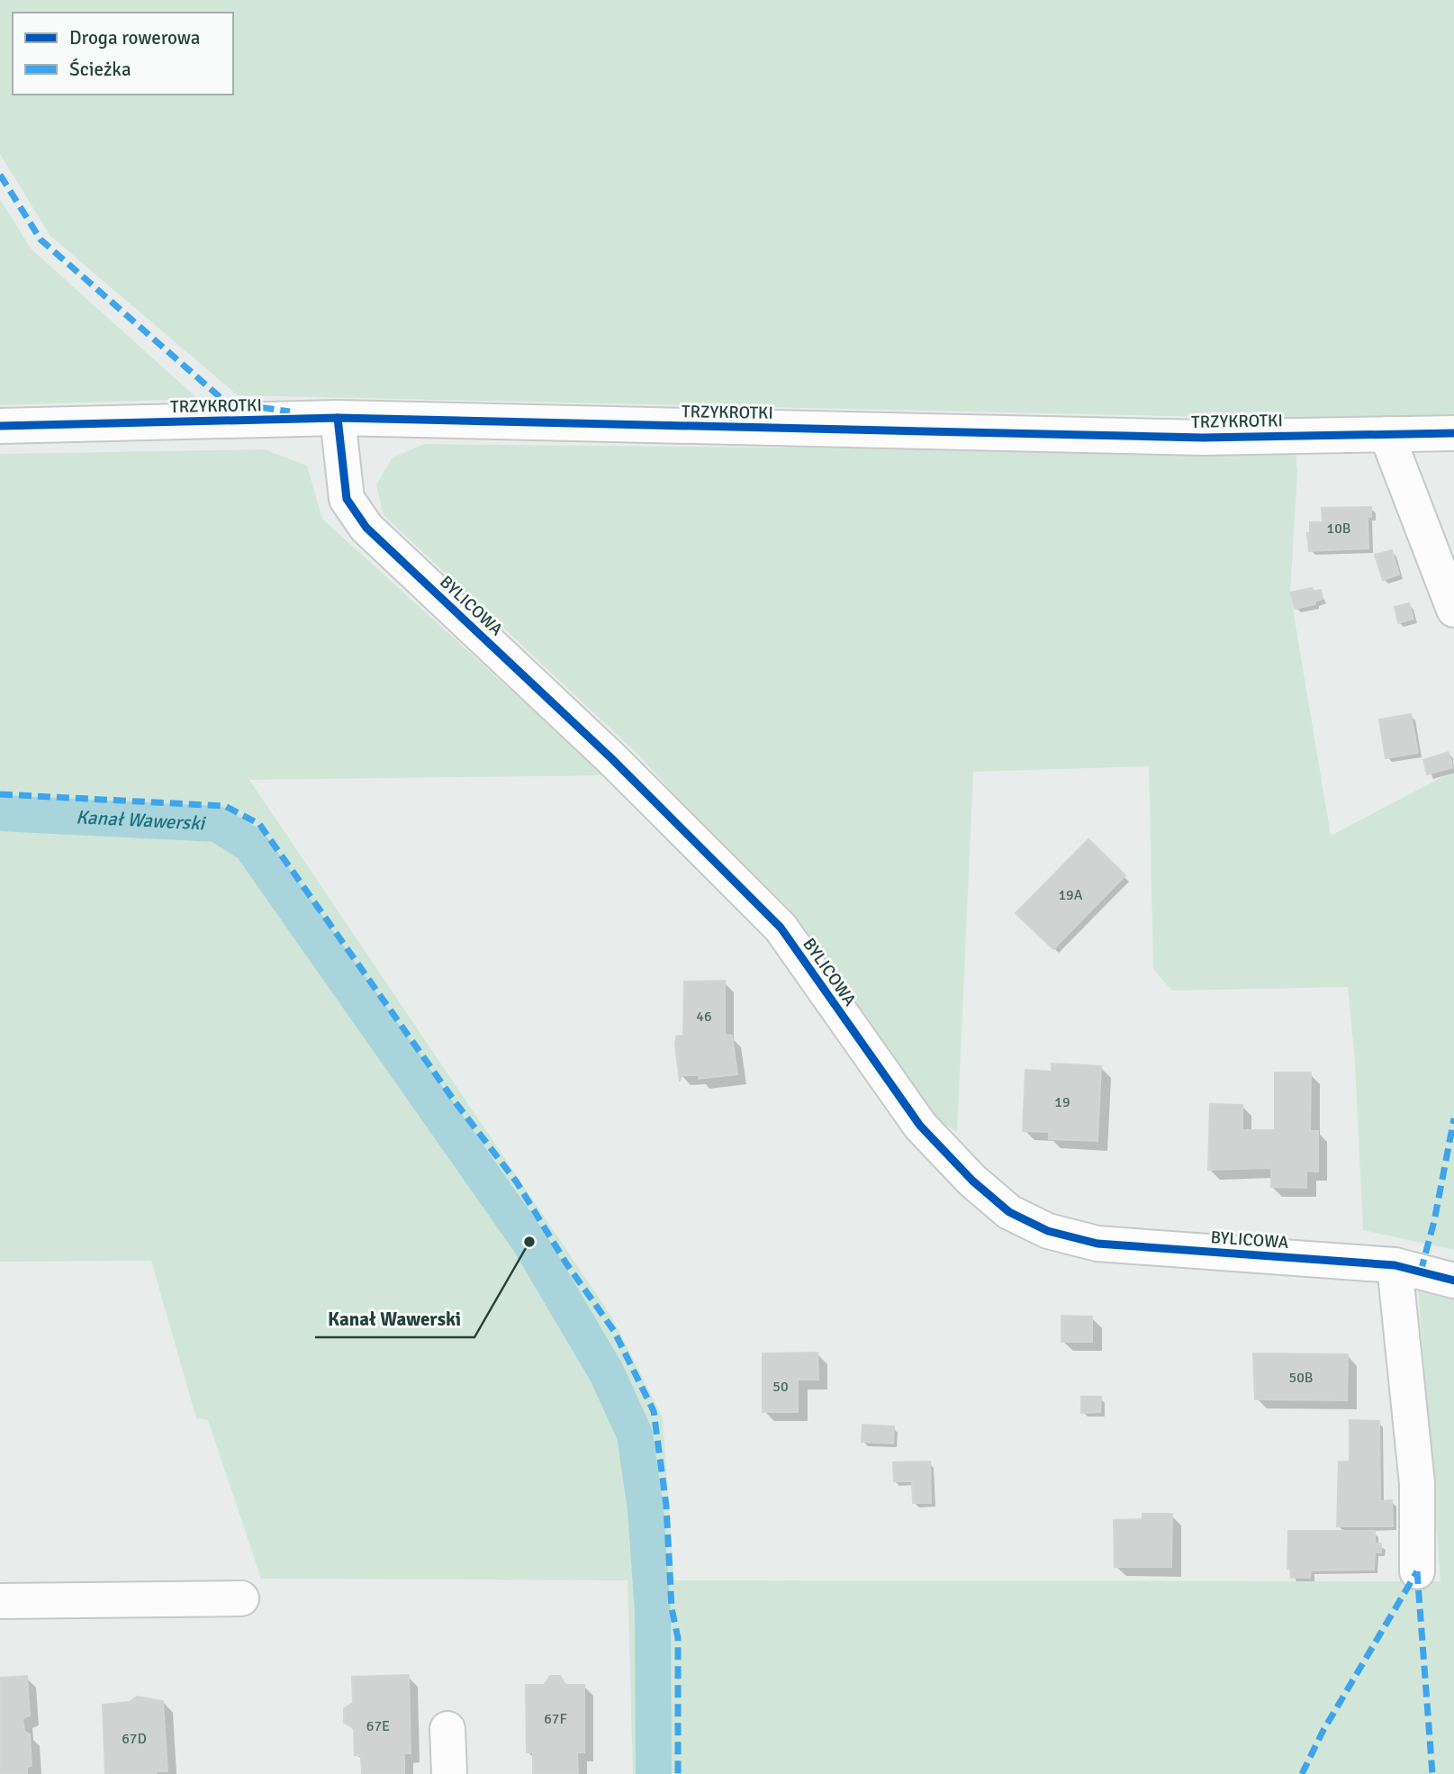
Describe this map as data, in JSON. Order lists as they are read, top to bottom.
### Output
{
  "streets": {
    "street": ["TRZYKROTKI", "BYLICOWA"]
  },
  "crossings": [
    ["TRZYKROTKI", "BYLICOWA"]
  ],
  "water": ["Kanał Wawerski"],
  "places": ["Kanał Wawerski"],
  "house_numbers": [
    "10B",
    "19A",
    "46",
    "19",
    "50B",
    "50",
    "67F",
    "67E",
    "67D"
  ],
  "legend": ["Droga rowerowa", "Ścieżka"]
}
